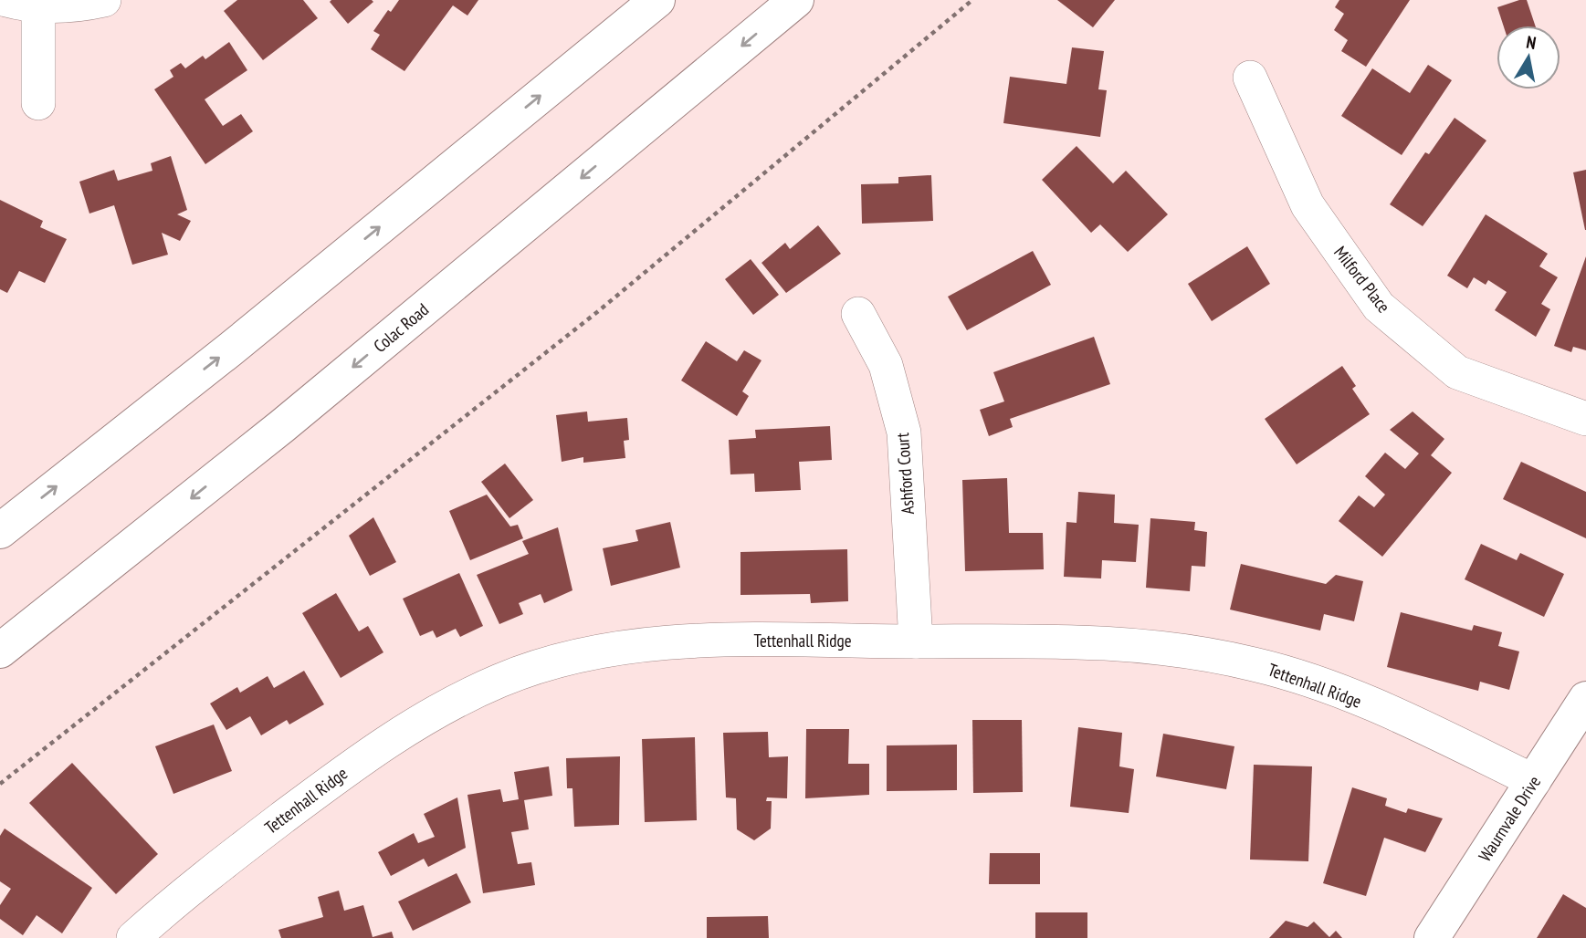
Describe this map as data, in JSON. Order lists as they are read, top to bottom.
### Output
{
  "streets": {
    "main road": ["Colac Road", "Waurnvale Drive"],
    "street": ["Milford Place", "Ashford Court", "Tettenhall Ridge"]
  },
  "crossings": [
    ["Ashford Court", "Tettenhall Ridge"],
    ["Tettenhall Ridge", "Waurnvale Drive"]
  ],
  "north": "top"
}
